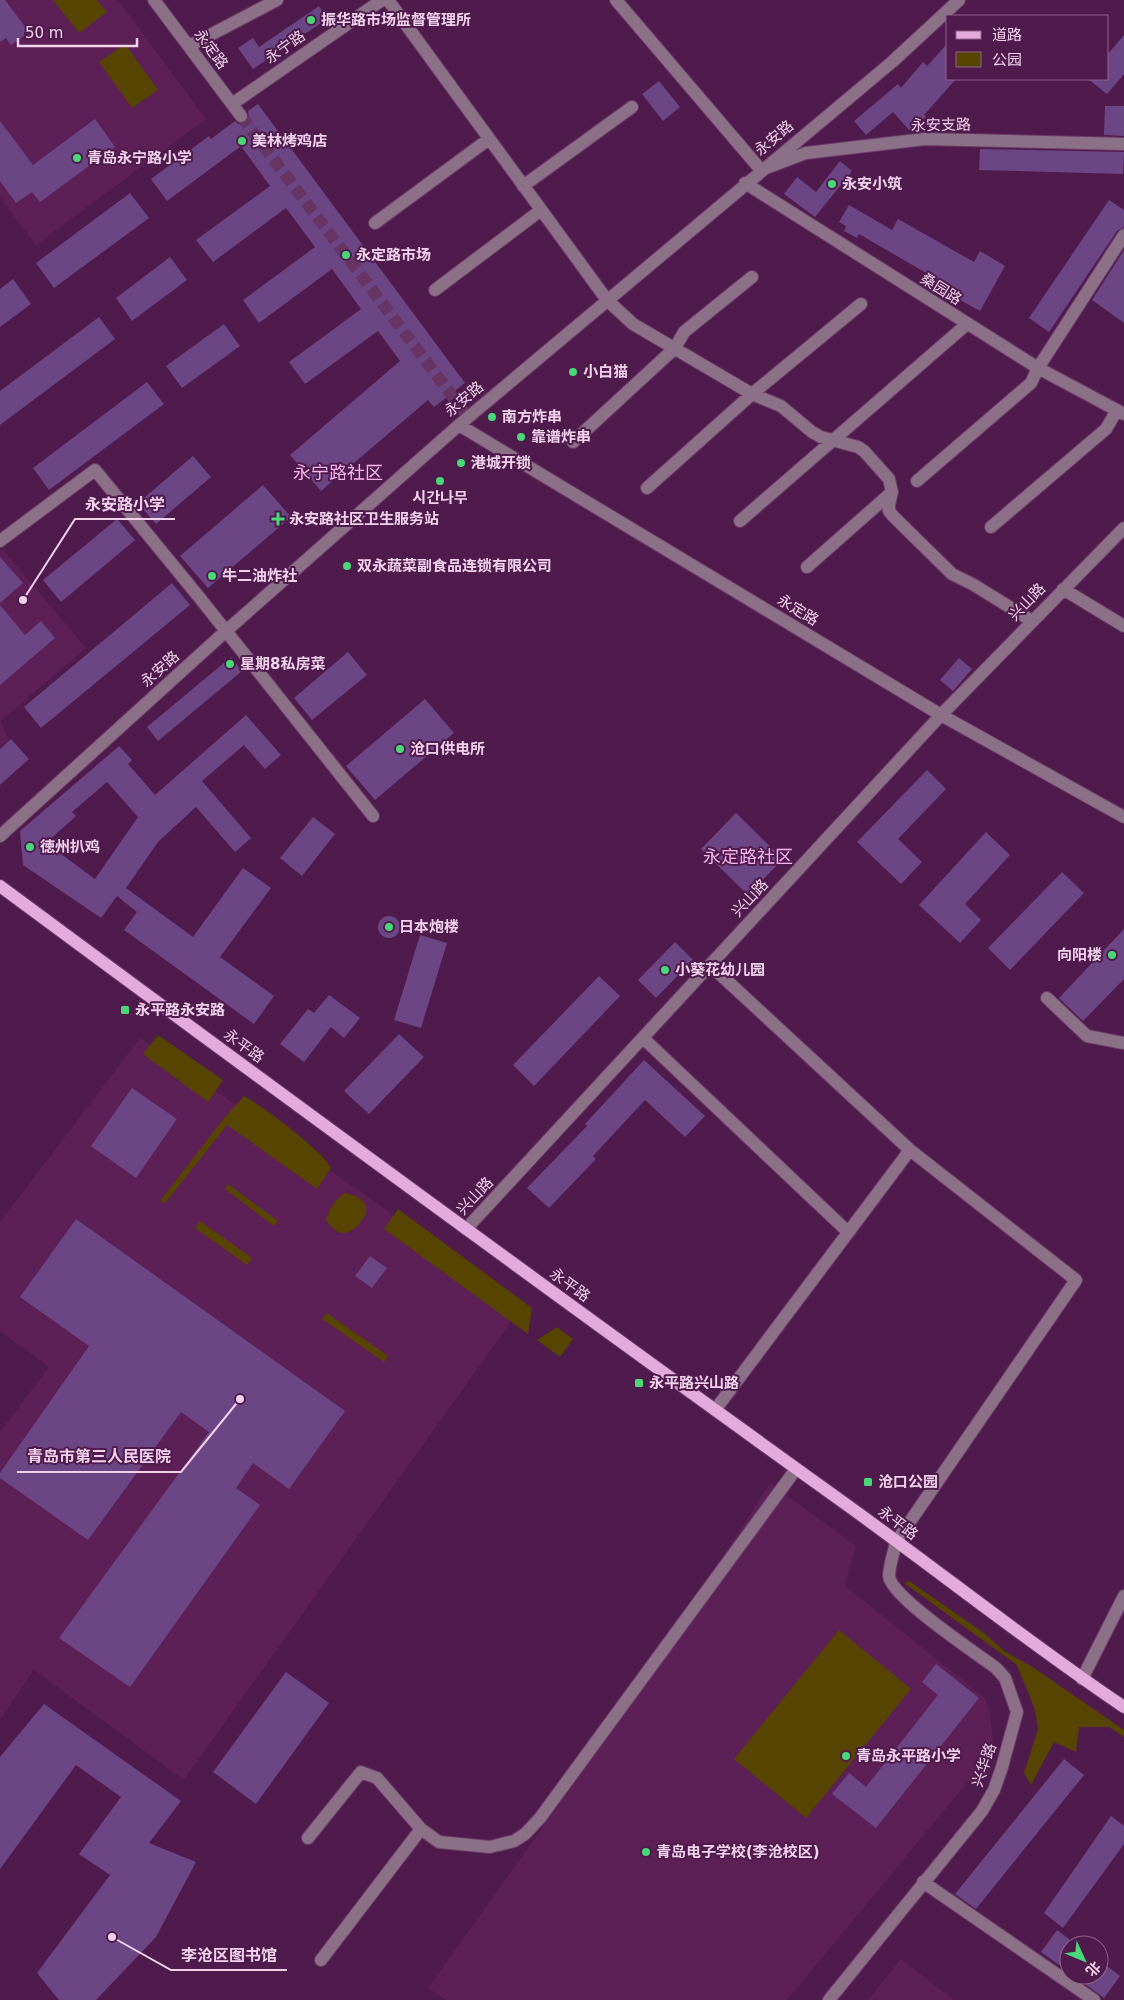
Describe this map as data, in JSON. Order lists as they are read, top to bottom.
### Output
{
  "streets": {
    "main road": ["永平路"],
    "street": [
      "永宁路",
      "永定路",
      "永安支路",
      "永安路",
      "桑园路",
      "兴山路",
      "兴华路"
    ]
  },
  "crossings": [
    ["永宁路", "永定路"],
    ["永定路", "永安路"],
    ["永定路", "兴山路"],
    ["永安支路", "永安路"],
    ["永安路", "桑园路"],
    ["兴山路", "永平路"],
    ["永平路", "兴华路"]
  ],
  "districts": ["永宁路社区", "永定路社区"],
  "places": {
    "other": [
      "振华路市场监督管理所",
      "美林烤鸡店",
      "青岛永宁路小学",
      "永安小筑",
      "永定路市场",
      "小白猫",
      "南方炸串",
      "靠谱炸串",
      "港城开锁",
      "시간나무",
      "双永蔬菜副食品连锁有限公司",
      "牛二油炸社",
      "永安路小学",
      "星期8私房菜",
      "沧口供电所",
      "徳州扒鸡",
      "日本炮楼",
      "向阳楼",
      "小葵花幼儿园",
      "青岛市第三人民医院",
      "青岛永平路小学",
      "青岛电子学校(李沧校区)",
      "李沧区图书馆"
    ],
    "health": ["永安路社区卫生服务站"],
    "transit": ["永平路永安路", "永平路兴山路", "沧口公园"]
  },
  "legend": ["道路", "公园"],
  "scale_bar": "50 m",
  "north": "bottom right"
}
